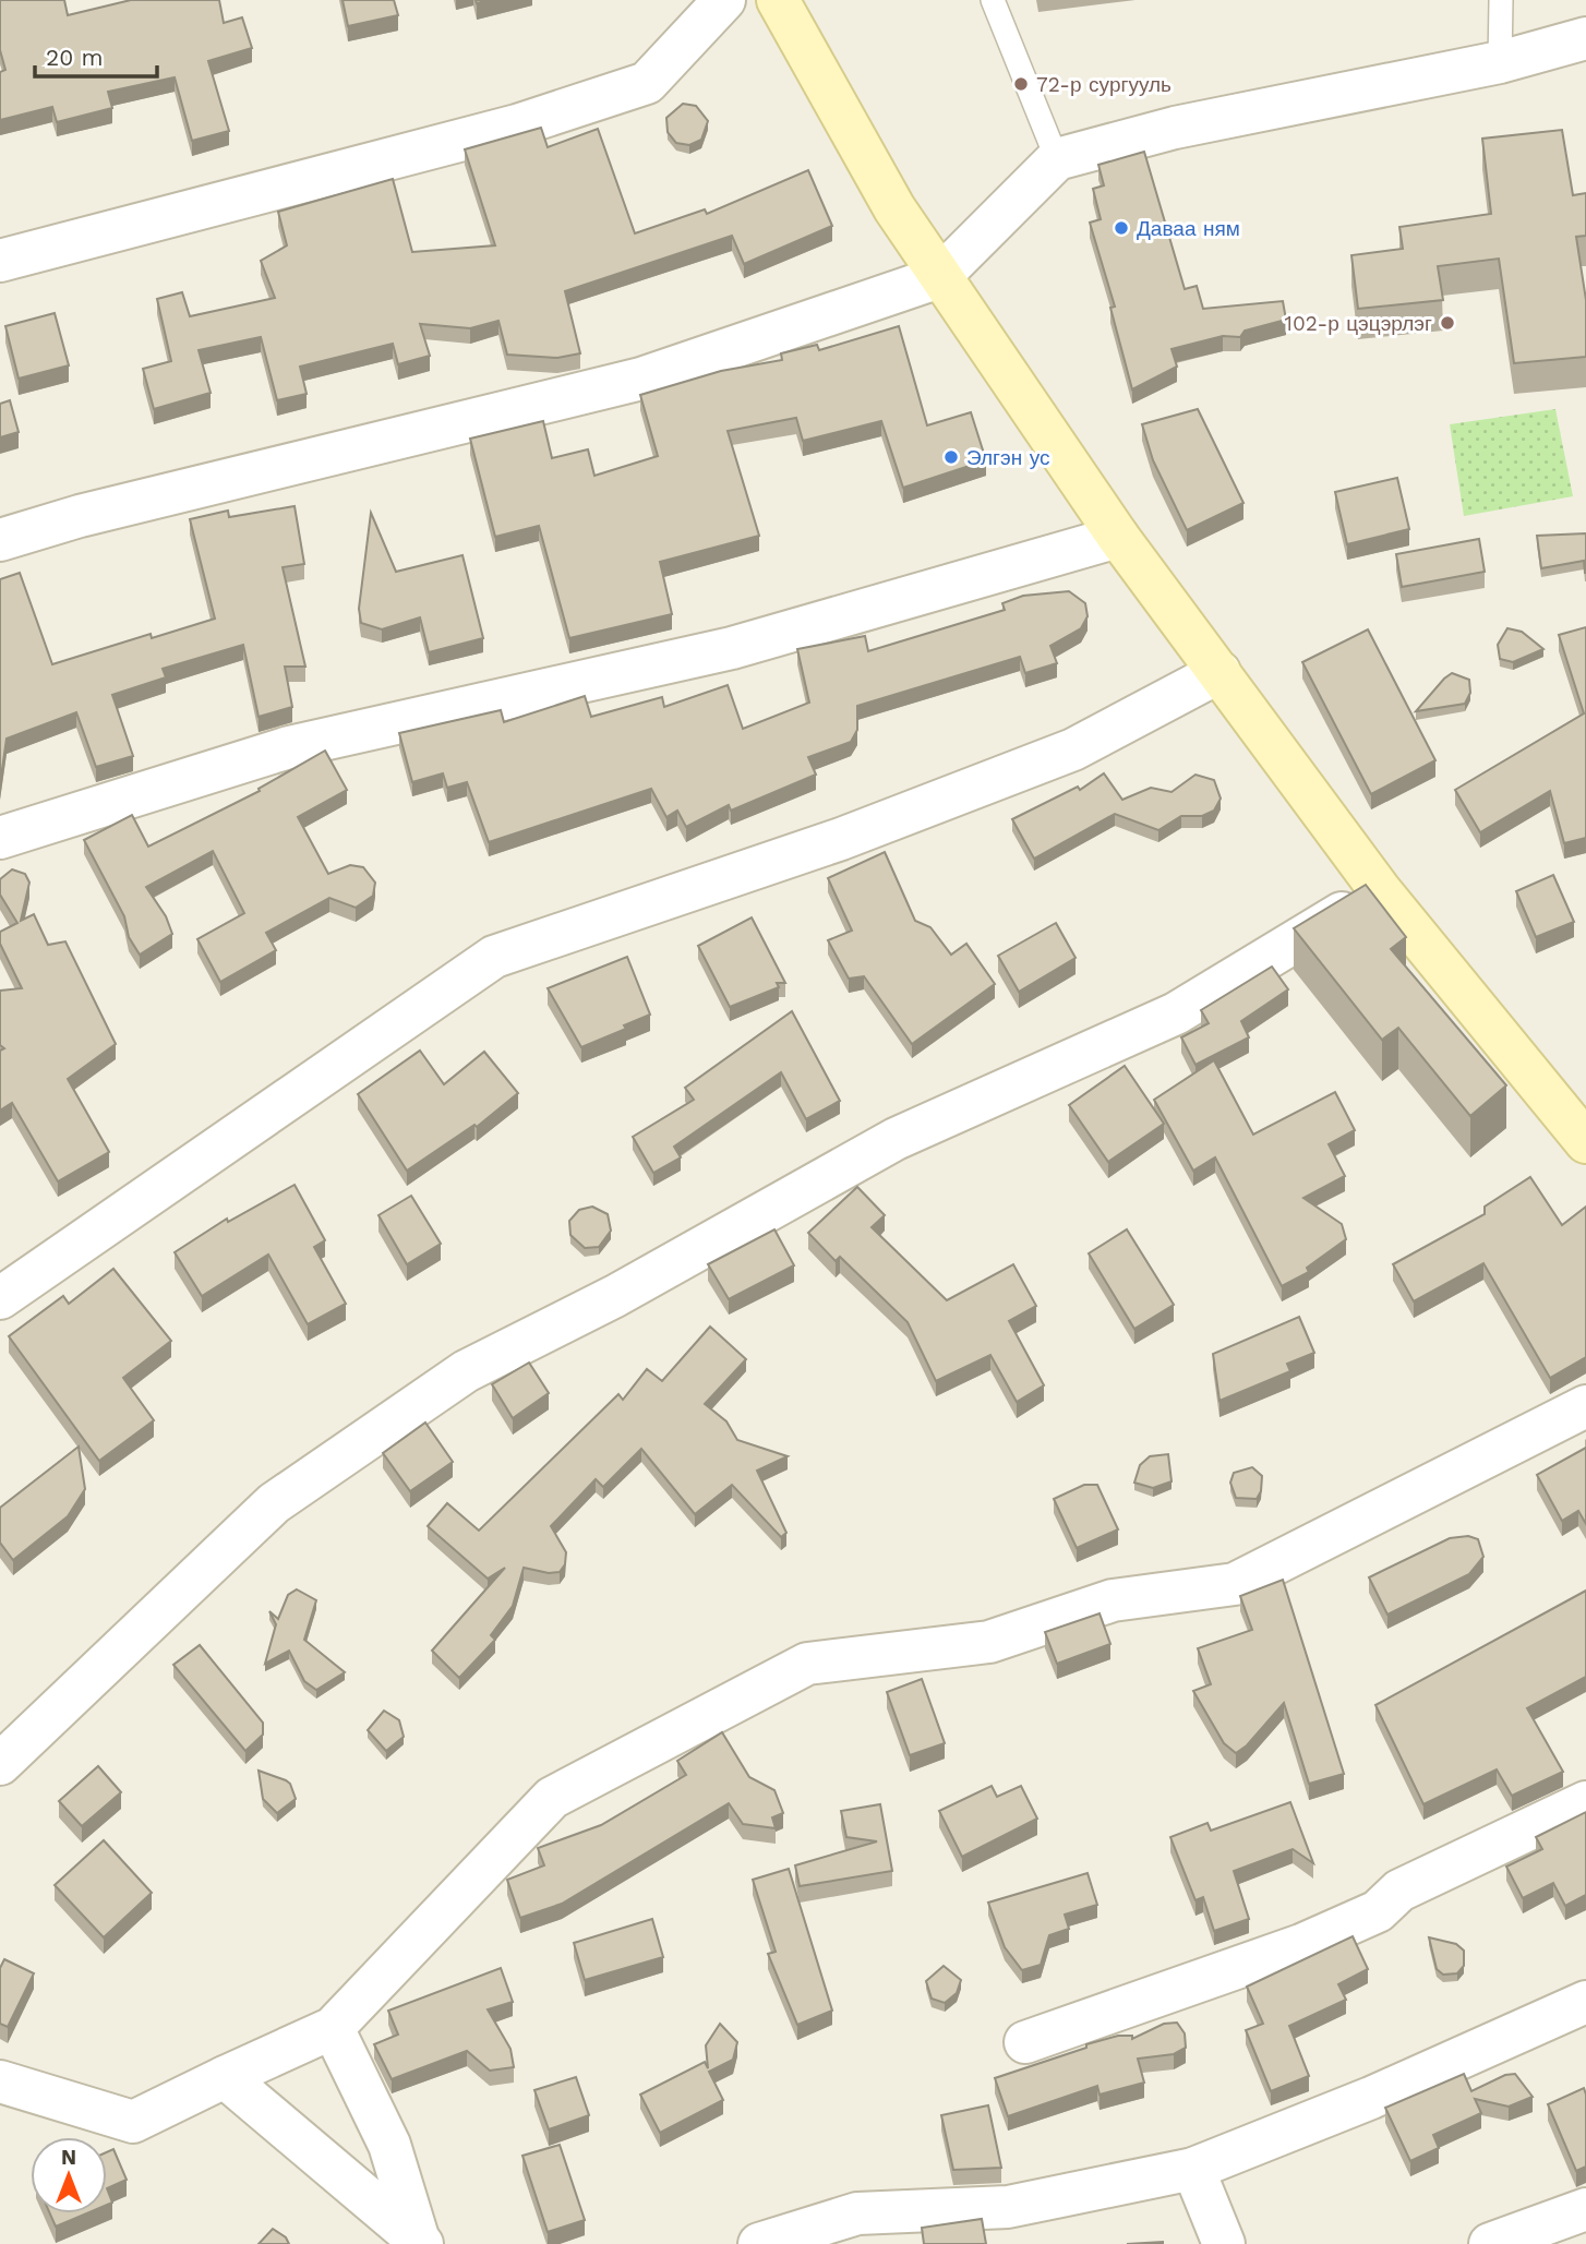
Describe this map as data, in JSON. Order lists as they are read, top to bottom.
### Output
{
  "places": [
    "72-р сургууль",
    "Даваа ням",
    "102-р цэцэрлэг",
    "Элгэн ус"
  ],
  "scale_bar": "20 m",
  "north": "top"
}
